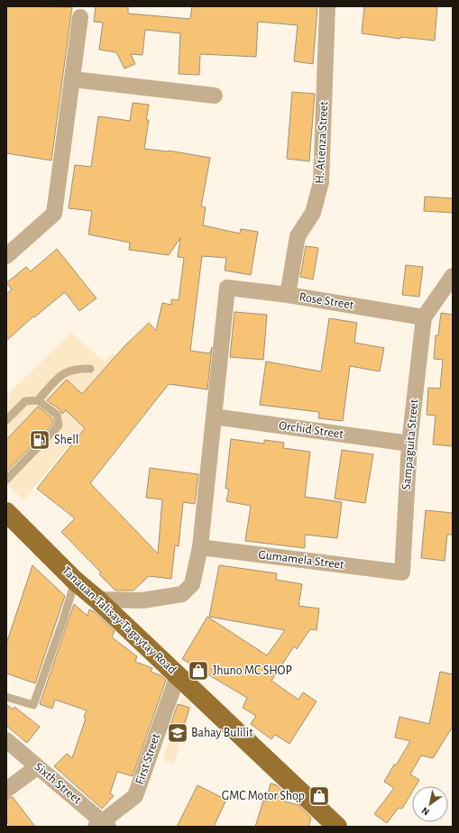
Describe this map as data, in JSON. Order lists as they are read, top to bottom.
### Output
{
  "streets": {
    "main road": ["Tanauan-Talisay-Tagaytay Road"],
    "street": [
      "H. Atienza Street",
      "Rose Street",
      "Orchid Street",
      "Sampaguita Street",
      "Gumamela Street",
      "First Street",
      "Sixth Street"
    ]
  },
  "crossings": [
    ["H. Atienza Street", "Rose Street"],
    ["Rose Street", "Orchid Street"],
    ["Rose Street", "Sampaguita Street"],
    ["Orchid Street", "Sampaguita Street"],
    ["Sampaguita Street", "Gumamela Street"],
    ["Tanauan-Talisay-Tagaytay Road", "First Street"],
    ["First Street", "Sixth Street"]
  ],
  "places": {
    "fuel station": ["Shell"],
    "shop": ["Jhuno MC SHOP", "GMC Motor Shop"],
    "school or university": ["Bahay Bulilit"]
  },
  "north": "bottom left"
}
